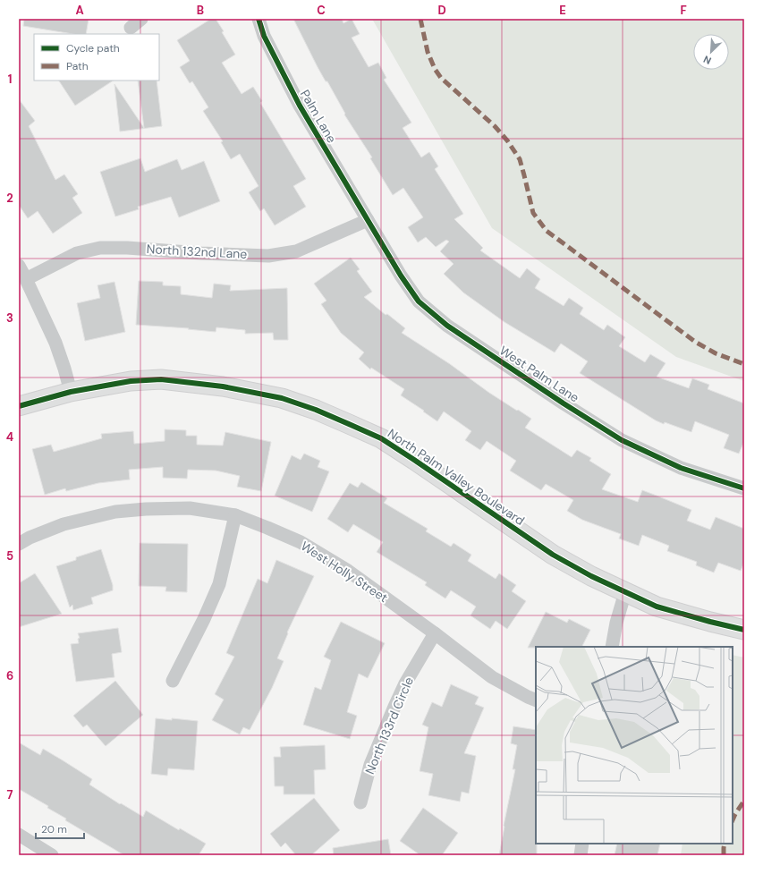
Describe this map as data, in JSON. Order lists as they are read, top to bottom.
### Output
{
  "streets": {
    "street": [
      "Palm Lane",
      "North 132nd Lane",
      "West Palm Lane",
      "North Palm Valley Boulevard",
      "West Holly Street",
      "North 133rd Circle"
    ]
  },
  "crossings": [
    ["Palm Lane", "North 132nd Lane"],
    ["Palm Lane", "West Palm Lane"],
    ["North 132nd Lane", "West Palm Lane"],
    ["West Holly Street", "North 133rd Circle"]
  ],
  "legend": ["Cycle path", "Path"],
  "scale_bar": "20 m",
  "north": "bottom left",
  "grid": {
    "columns": [
      "A",
      "B",
      "C",
      "D",
      "E",
      "F"
    ],
    "rows": [
      "1",
      "2",
      "3",
      "4",
      "5",
      "6",
      "7"
    ]
  }
}
